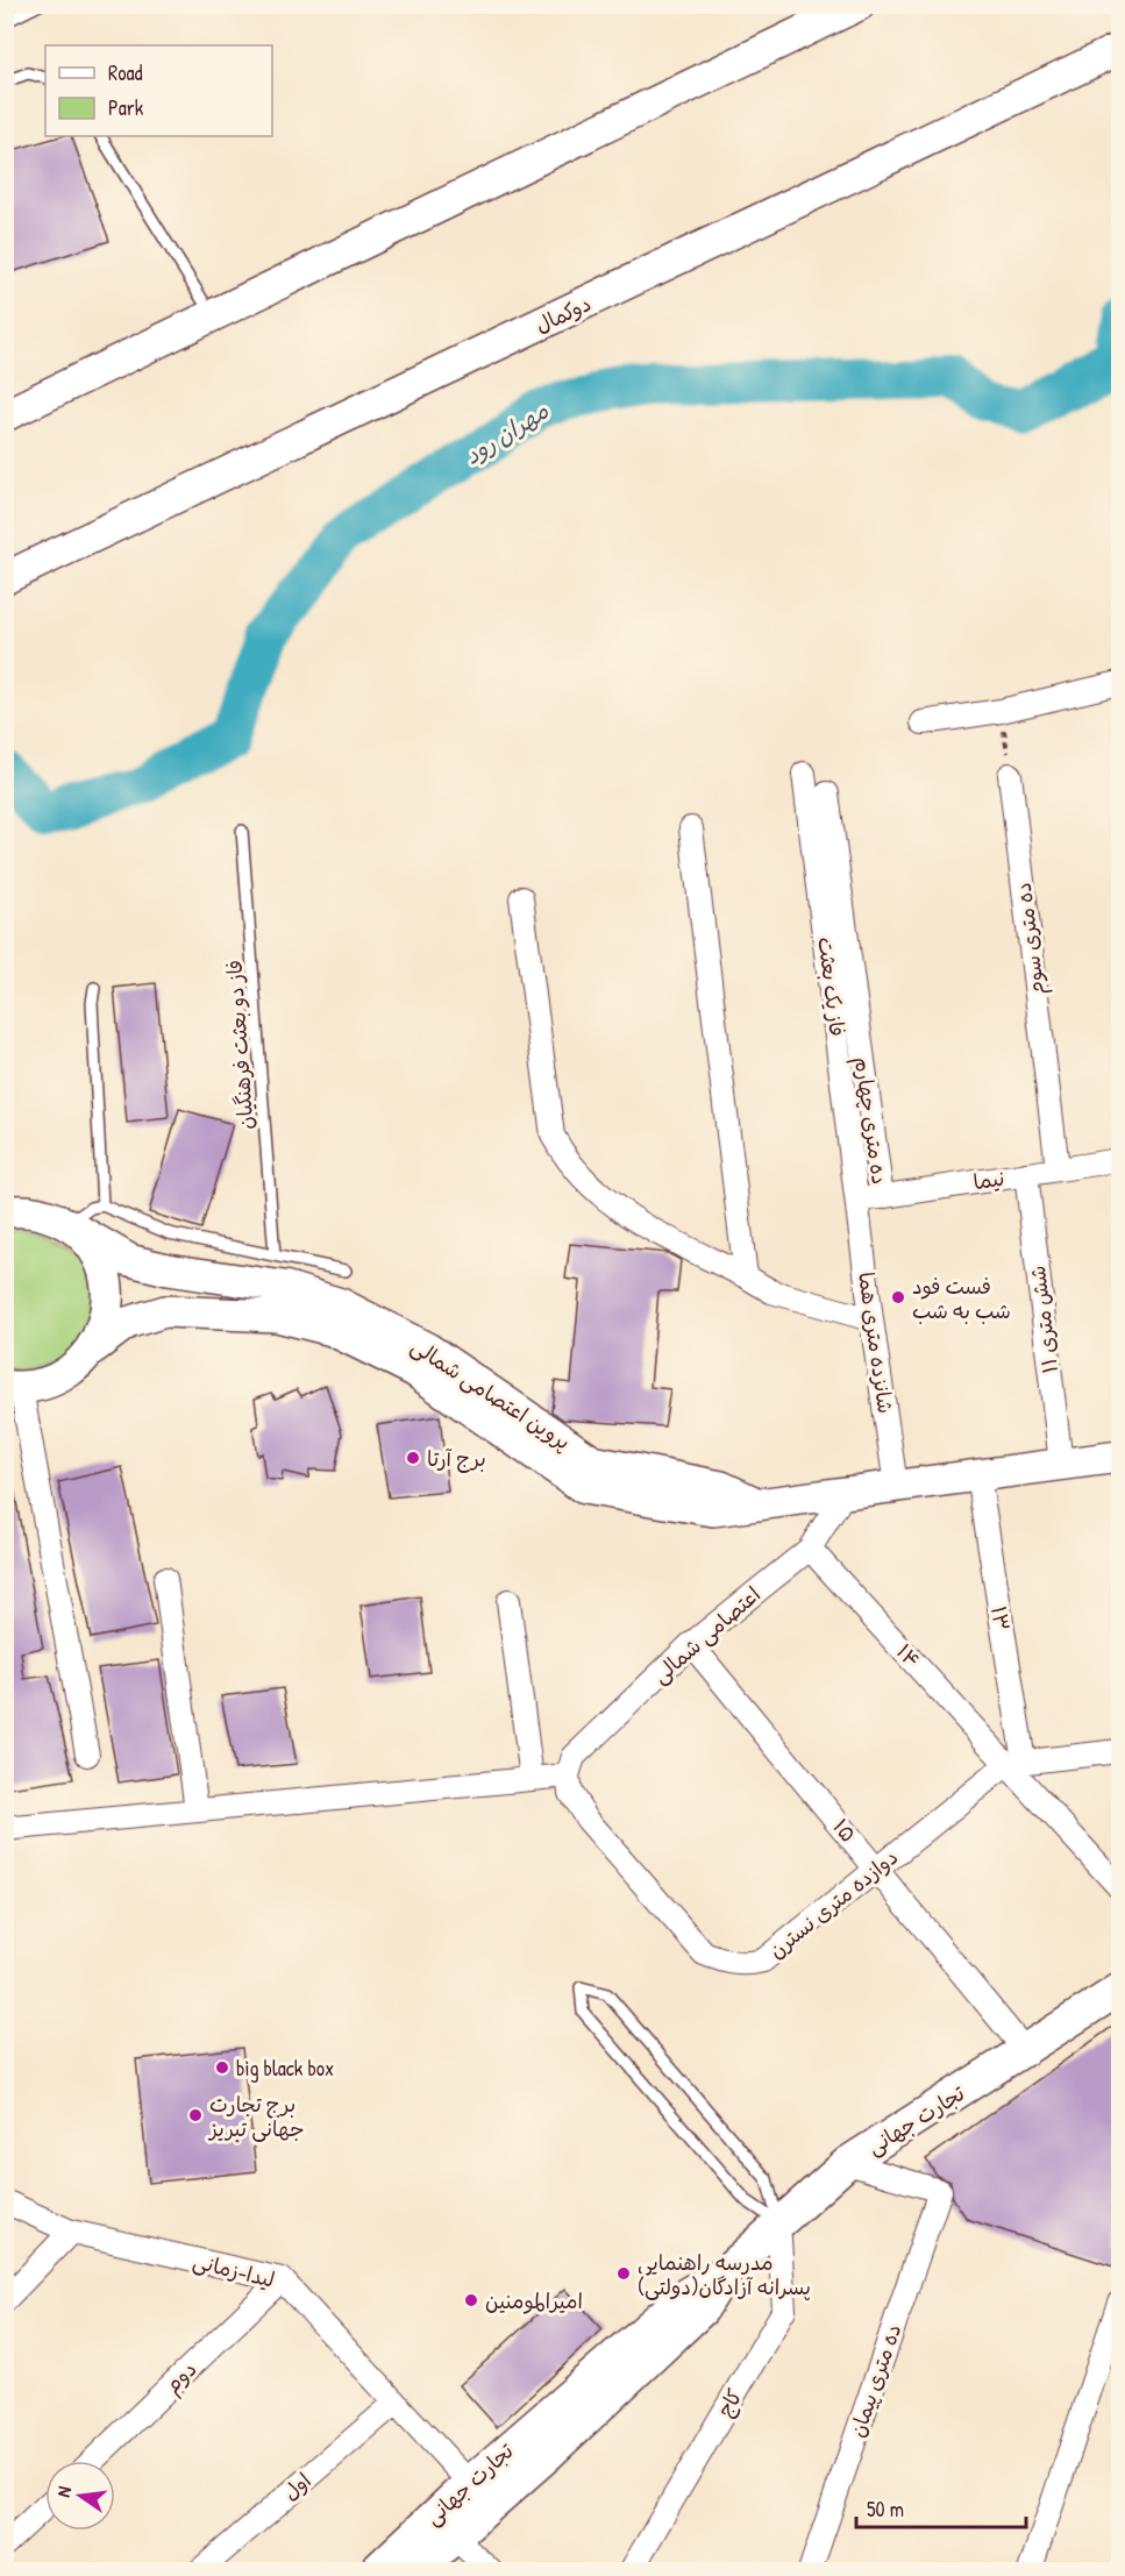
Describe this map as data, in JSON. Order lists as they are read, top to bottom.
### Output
{
  "streets": {
    "main road": ["دوکمال", "پروین اعتصامی شمالی", "تجارت جهانی"],
    "street": [
      "ده متری سوم",
      "فاز یک بعثت",
      "ده متری چهارم",
      "نیما",
      "۱۱ شش متری",
      "شانزده متری هما",
      "۱۳",
      "اعتصامی شمالی",
      "۱۴",
      "۱۵",
      "دوازده متری نسترن",
      "لیدا-زمانی",
      "دوم",
      "ده متری پیمان",
      "کاج",
      "اول"
    ],
    "lane": ["فاز دو بعثت فرهنگیان"]
  },
  "crossings": [
    ["ده متری سوم", "نیما"],
    ["فاز یک بعثت", "ده متری چهارم"],
    ["فاز یک بعثت", "نیما"],
    ["فاز یک بعثت", "شانزده متری هما"],
    ["ده متری چهارم", "نیما"],
    ["ده متری چهارم", "شانزده متری هما"],
    ["نیما", "۱۱ شش متری"],
    ["نیما", "شانزده متری هما"],
    ["۱۱ شش متری", "پروین اعتصامی شمالی"],
    ["شانزده متری هما", "پروین اعتصامی شمالی"],
    ["پروین اعتصامی شمالی", "۱۳"],
    ["پروین اعتصامی شمالی", "اعتصامی شمالی"],
    ["۱۳", "۱۴"],
    ["۱۳", "دوازده متری نسترن"],
    ["اعتصامی شمالی", "۱۴"],
    ["اعتصامی شمالی", "۱۵"],
    ["اعتصامی شمالی", "دوازده متری نسترن"],
    ["۱۴", "دوازده متری نسترن"],
    ["۱۵", "دوازده متری نسترن"],
    ["۱۵", "تجارت جهانی"],
    ["تجارت جهانی", "لیدا-زمانی"],
    ["تجارت جهانی", "ده متری پیمان"],
    ["تجارت جهانی", "کاج"],
    ["لیدا-زمانی", "دوم"],
    ["لیدا-زمانی", "اول"]
  ],
  "water": ["مهران رود"],
  "places": [
    "فست فود شب به شب",
    "برج آرتا",
    "big black box",
    "برج تجارت جهانی تبریز",
    "مدرسه راهنمایی پسرانه آزادگان(دولتی)",
    "امیرالمومنین"
  ],
  "legend": ["Road", "Park"],
  "scale_bar": "50 m",
  "north": "left"
}
